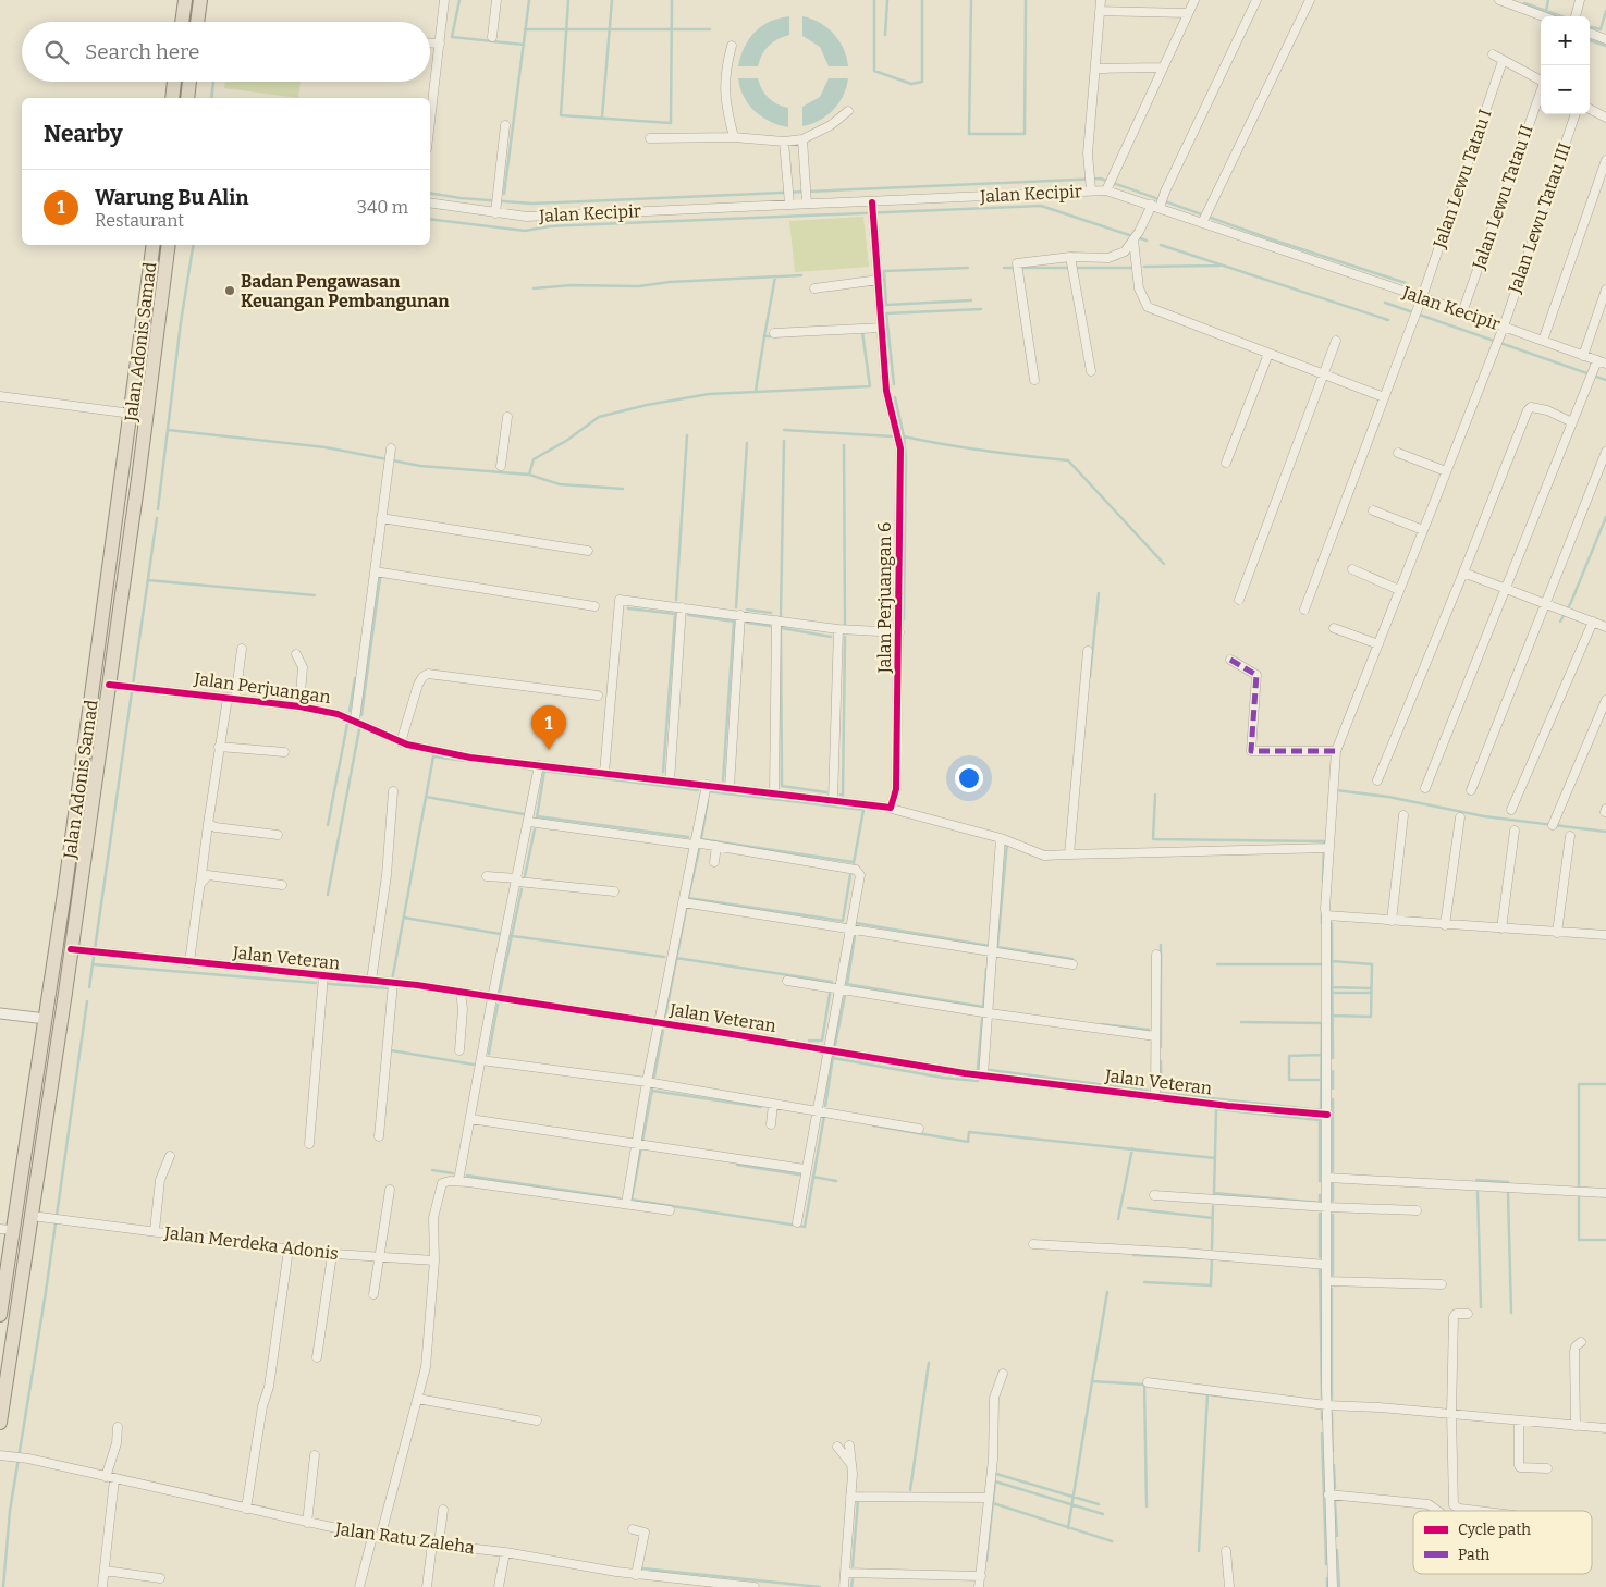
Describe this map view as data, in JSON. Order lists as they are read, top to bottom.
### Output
{
  "streets": {
    "highway": ["Jalan Adonis Samad"],
    "street": [
      "Jalan Lewu Tatau I",
      "Jalan Kecipir",
      "Jalan Lewu Tatau II",
      "Jalan Lewu Tatau III",
      "Jalan Perjuangan 6",
      "Jalan Perjuangan",
      "Jalan Veteran",
      "Jalan Merdeka Adonis",
      "Jalan Ratu Zaleha"
    ]
  },
  "crossings": [
    ["Jalan Lewu Tatau I", "Jalan Kecipir"],
    ["Jalan Kecipir", "Jalan Lewu Tatau II"],
    ["Jalan Kecipir", "Jalan Lewu Tatau III"],
    ["Jalan Kecipir", "Jalan Perjuangan 6"],
    ["Jalan Lewu Tatau III", "Jalan Perjuangan"],
    ["Jalan Lewu Tatau III", "Jalan Veteran"],
    ["Jalan Perjuangan 6", "Jalan Perjuangan"]
  ],
  "places": ["Badan Pengawasan Keuangan Pembangunan"],
  "legend": ["Cycle path", "Path"],
  "page": {
    "map_buttons": ["+", "−"],
    "search": "Search here",
    "heading": "Nearby",
    "list": [
      {
        "mark": "1",
        "name": "Warung Bu Alin",
        "note": "Restaurant",
        "value": "340 m"
      }
    ],
    "pins": "1"
  }
}
